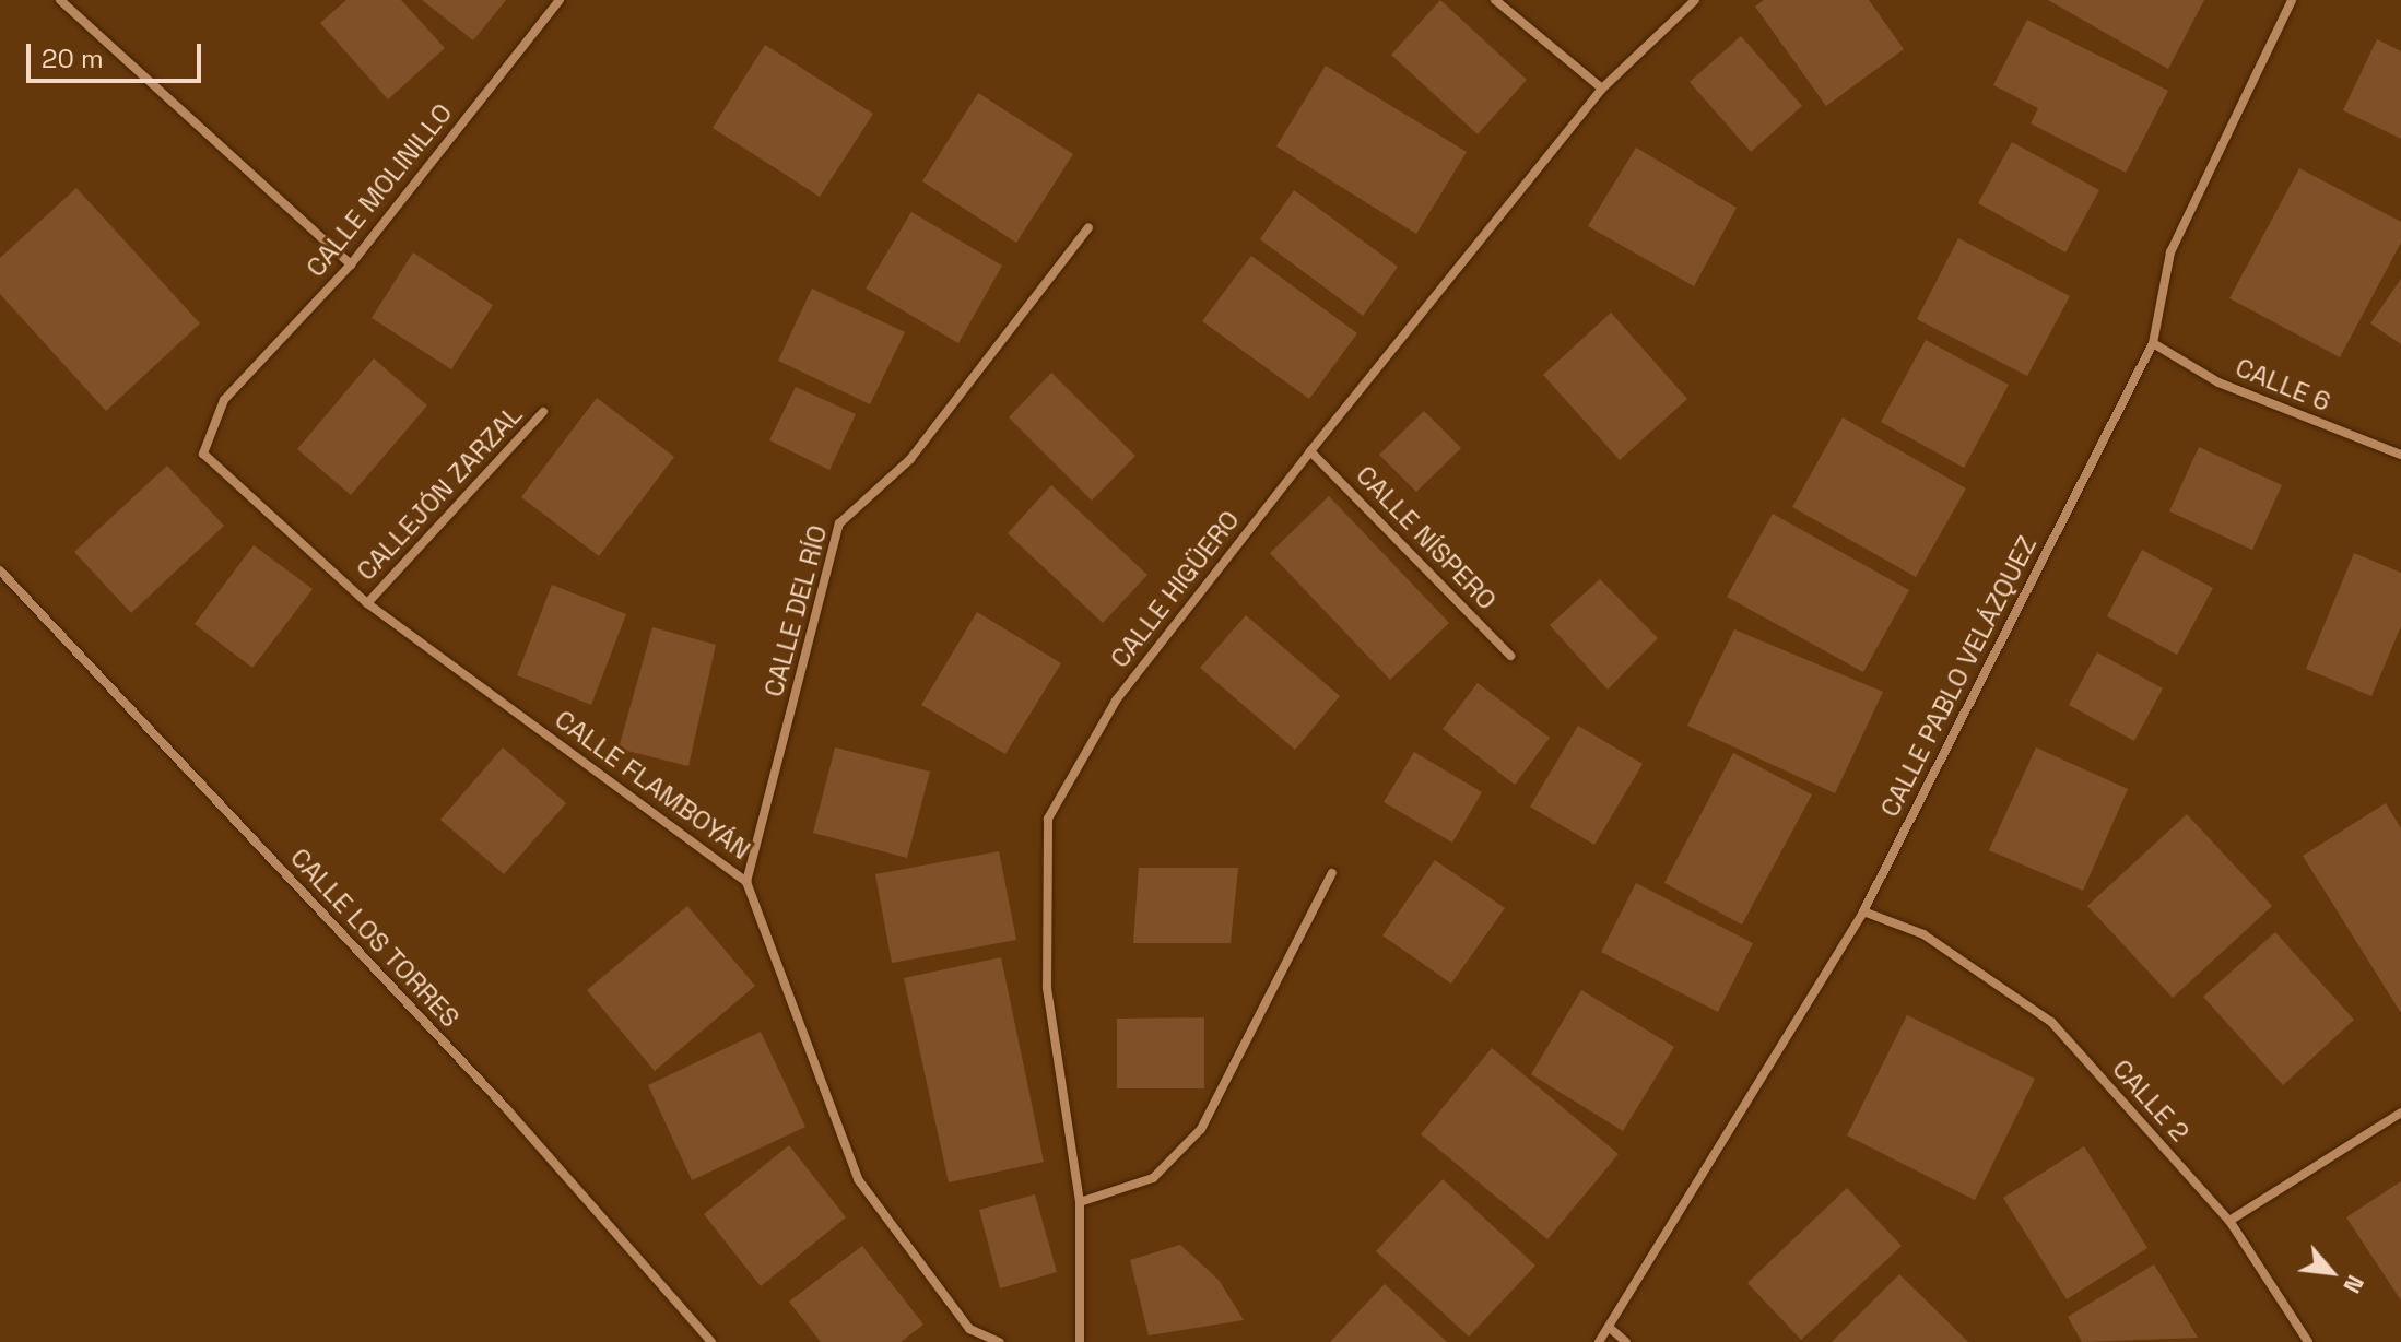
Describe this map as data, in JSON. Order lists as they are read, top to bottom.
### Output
{
  "streets": {
    "street": [
      "CALLE MOLINILLO",
      "CALLE 6",
      "CALLEJÓN ZARZAL",
      "CALLE NÍSPERO",
      "CALLE HIGÜERO",
      "CALLE DEL RÍO",
      "CALLE PABLO VELÁZQUEZ",
      "CALLE FLAMBOYÁN",
      "CALLE LOS TORRES",
      "CALLE 2"
    ]
  },
  "crossings": [
    ["CALLE MOLINILLO", "CALLE FLAMBOYÁN"],
    ["CALLE 6", "CALLE PABLO VELÁZQUEZ"],
    ["CALLEJÓN ZARZAL", "CALLE FLAMBOYÁN"],
    ["CALLE NÍSPERO", "CALLE HIGÜERO"],
    ["CALLE DEL RÍO", "CALLE FLAMBOYÁN"],
    ["CALLE PABLO VELÁZQUEZ", "CALLE 2"]
  ],
  "scale_bar": "20 m",
  "north": "bottom right"
}
